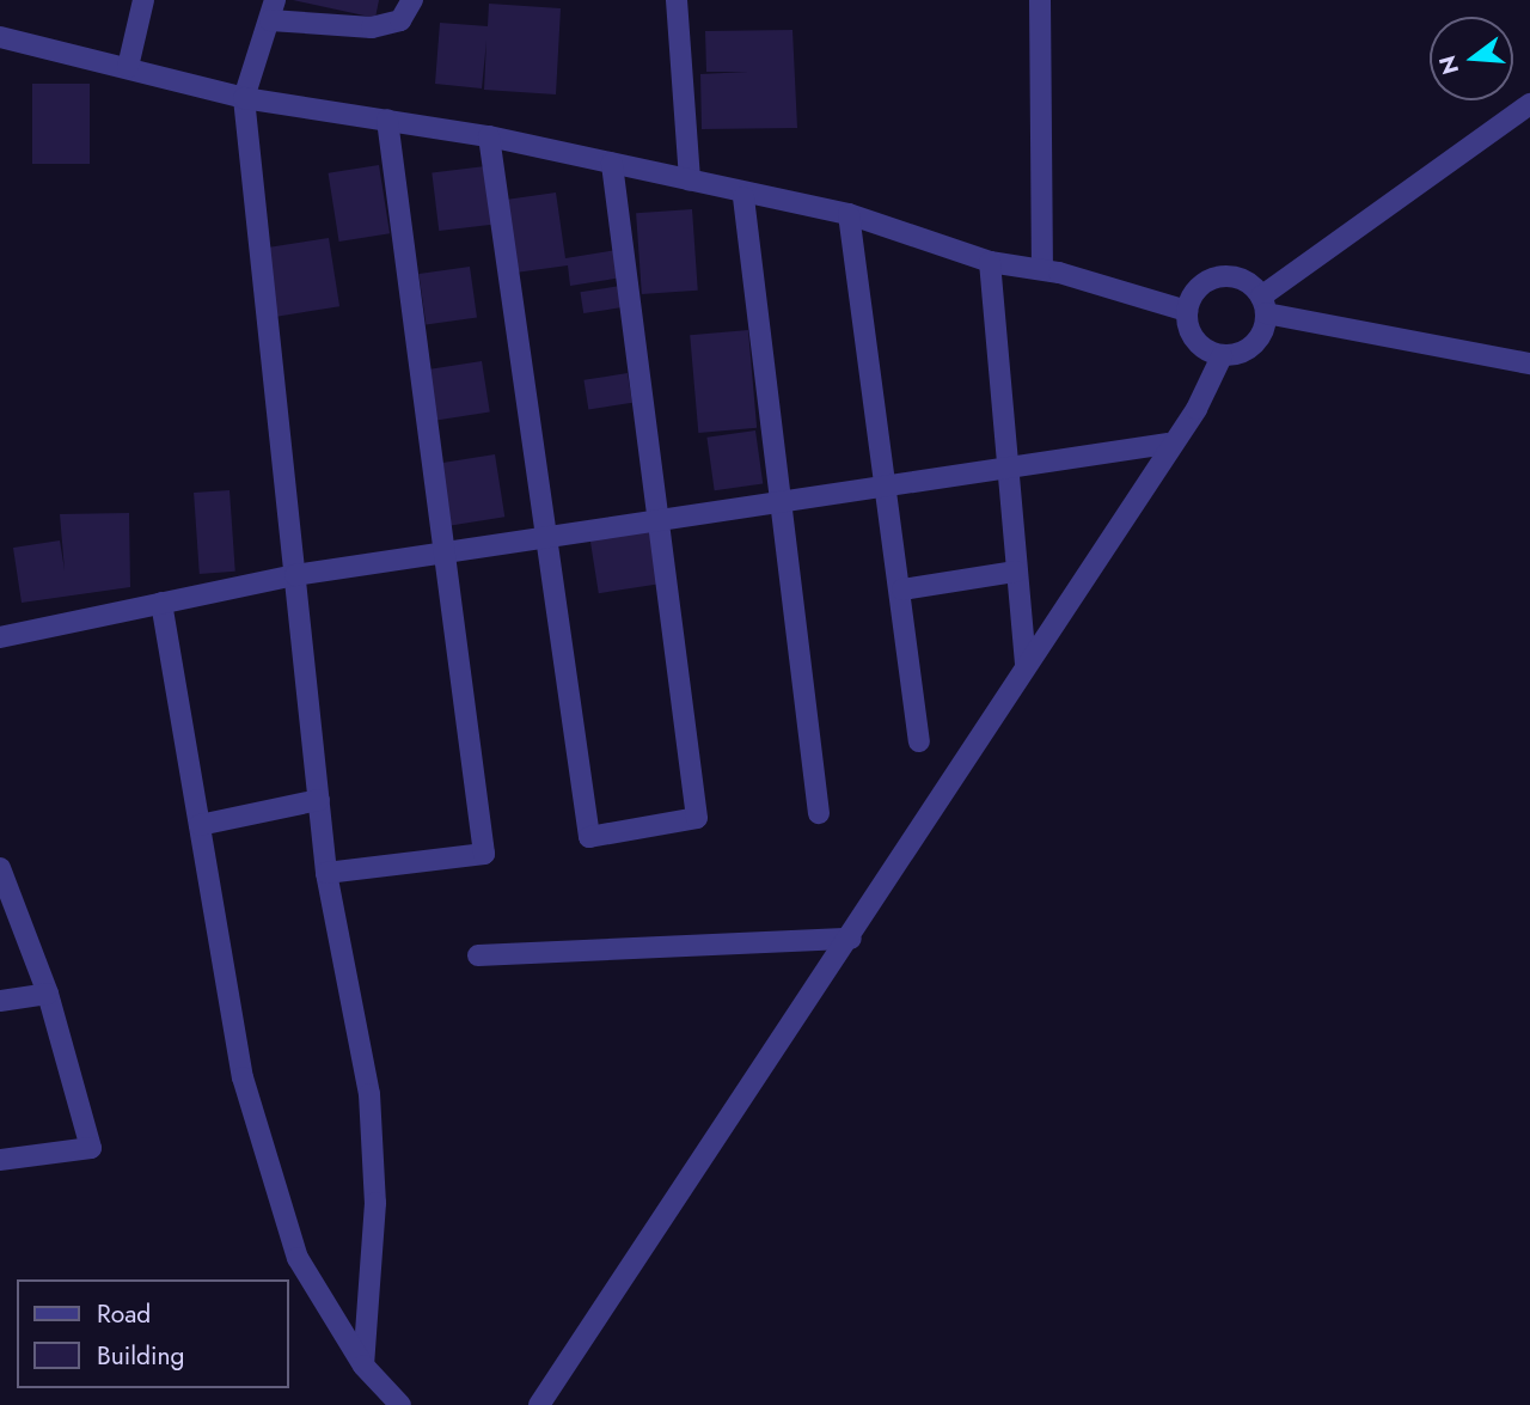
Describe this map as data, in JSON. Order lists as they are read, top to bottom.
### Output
{
  "legend": ["Road", "Building"],
  "north": "left"
}
